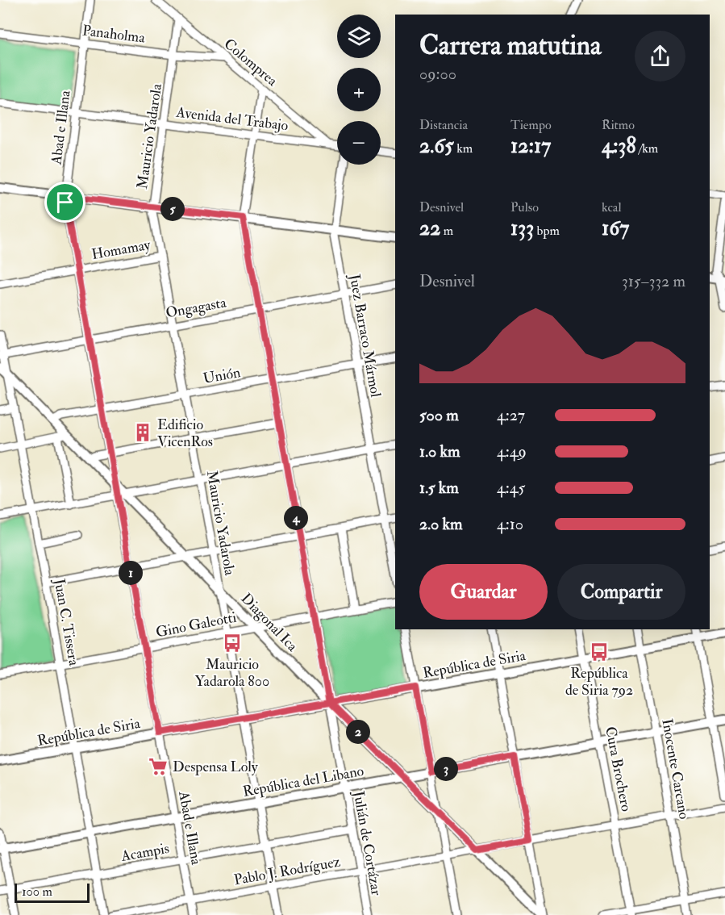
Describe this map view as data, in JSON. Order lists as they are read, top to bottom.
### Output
{
  "streets": {
    "main road": ["Diagonal Ica", "República de Siria", "República del Libano"],
    "street": [
      "Panaholma",
      "Colomprea",
      "Avenida del Trabajo",
      "Abad e Illana",
      "Mauricio Yadarola",
      "Homamay",
      "Ongagasta",
      "Juez Barraco Mármol",
      "Unión",
      "Juan C. Tissera",
      "Gino Galeotti",
      "Cura Brochero",
      "Inocente Carcano",
      "Julián de Cortázar",
      "Acampis",
      "Pablo J. Rodríguez"
    ]
  },
  "crossings": [
    ["Panaholma", "Colomprea"],
    ["Panaholma", "Abad e Illana"],
    ["Panaholma", "Mauricio Yadarola"],
    ["Colomprea", "Avenida del Trabajo"],
    ["Colomprea", "Mauricio Yadarola"],
    ["Colomprea", "Julián de Cortázar"],
    ["Avenida del Trabajo", "Abad e Illana"],
    ["Avenida del Trabajo", "Mauricio Yadarola"],
    ["Avenida del Trabajo", "Julián de Cortázar"],
    ["Abad e Illana", "Homamay"],
    ["Abad e Illana", "Ongagasta"],
    ["Abad e Illana", "Unión"],
    ["Abad e Illana", "Diagonal Ica"],
    ["Abad e Illana", "Gino Galeotti"],
    ["Abad e Illana", "República de Siria"],
    ["Abad e Illana", "República del Libano"],
    ["Abad e Illana", "Acampis"],
    ["Abad e Illana", "Pablo J. Rodríguez"],
    ["Mauricio Yadarola", "Homamay"],
    ["Mauricio Yadarola", "Ongagasta"],
    ["Mauricio Yadarola", "Unión"],
    ["Mauricio Yadarola", "Diagonal Ica"],
    ["Mauricio Yadarola", "Gino Galeotti"],
    ["Mauricio Yadarola", "República de Siria"],
    ["Mauricio Yadarola", "República del Libano"],
    ["Mauricio Yadarola", "Acampis"],
    ["Mauricio Yadarola", "Pablo J. Rodríguez"],
    ["Ongagasta", "Juez Barraco Mármol"],
    ["Ongagasta", "Juan C. Tissera"],
    ["Ongagasta", "Julián de Cortázar"],
    ["Juez Barraco Mármol", "Unión"],
    ["Unión", "Diagonal Ica"],
    ["Unión", "Julián de Cortázar"],
    ["Juan C. Tissera", "Diagonal Ica"],
    ["Juan C. Tissera", "Gino Galeotti"],
    ["Juan C. Tissera", "República de Siria"],
    ["Juan C. Tissera", "República del Libano"],
    ["Juan C. Tissera", "Acampis"],
    ["Diagonal Ica", "Gino Galeotti"],
    ["Diagonal Ica", "República de Siria"],
    ["Diagonal Ica", "República del Libano"],
    ["Diagonal Ica", "Julián de Cortázar"],
    ["Diagonal Ica", "Pablo J. Rodríguez"],
    ["Gino Galeotti", "Julián de Cortázar"],
    ["República de Siria", "Cura Brochero"],
    ["República de Siria", "Inocente Carcano"],
    ["República de Siria", "Julián de Cortázar"],
    ["Cura Brochero", "República del Libano"],
    ["Cura Brochero", "Pablo J. Rodríguez"],
    ["Inocente Carcano", "República del Libano"],
    ["Inocente Carcano", "Pablo J. Rodríguez"],
    ["República del Libano", "Julián de Cortázar"],
    ["Julián de Cortázar", "Acampis"],
    ["Julián de Cortázar", "Pablo J. Rodríguez"]
  ],
  "places": {
    "building": ["Edificio VicenRos"],
    "bus stop": ["Mauricio Yadarola 800", "República de Siria 792"],
    "supermarket": ["Despensa Loly"]
  },
  "scale_bar": "100 m",
  "page": {
    "map_buttons": ["+", "−"],
    "heading": ["Carrera matutina", "09:00"],
    "stats": [
      ["Distancia", "2.65 km"],
      ["Tiempo", "12:17"],
      ["Ritmo", "4:38 /km"],
      ["Desnivel", "22 m"],
      ["Pulso", "133 bpm"],
      ["kcal", "167"]
    ],
    "pins": [
      "5",
      "4",
      "1",
      "2",
      "3"
    ],
    "chart": ["Desnivel", "315–332 m"],
    "list": [
      {
        "name": "500 m",
        "note": "4:27"
      },
      {
        "name": "1.0 km",
        "note": "4:49"
      },
      {
        "name": "1.5 km",
        "note": "4:45"
      },
      {
        "name": "2.0 km",
        "note": "4:10"
      }
    ],
    "buttons": ["Guardar", "Compartir"],
    "scale": "100 m"
  }
}
